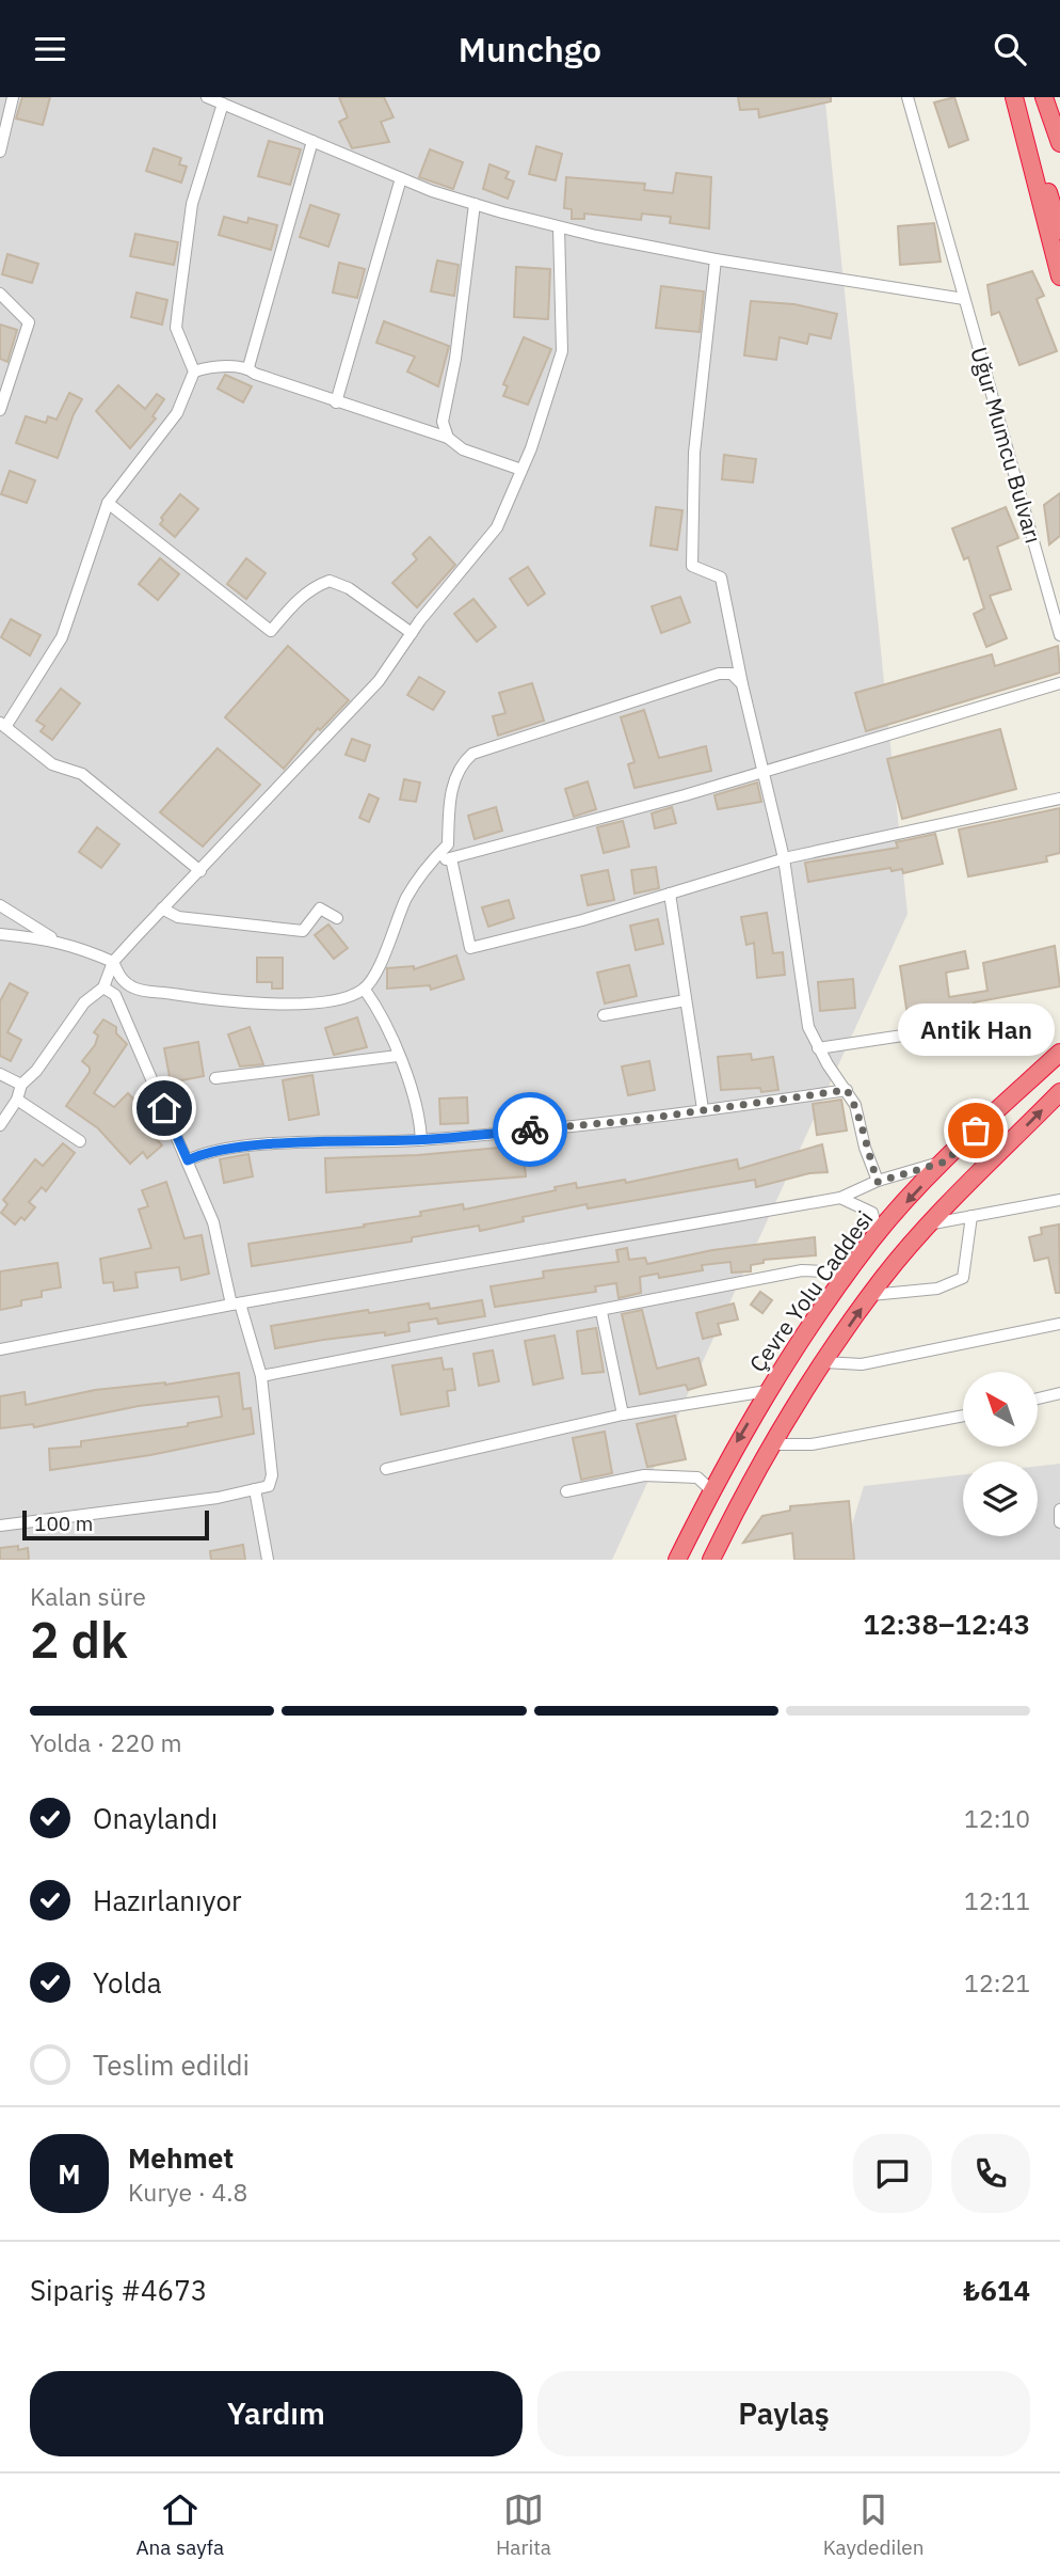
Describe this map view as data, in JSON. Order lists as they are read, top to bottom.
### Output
{
  "streets": {
    "highway": ["Çevre Yolu Caddesi"],
    "street": ["Uğur Mumcu Bulvarı"]
  },
  "places": ["Antik Han"],
  "scale_bar": "100 m",
  "north": "top left",
  "page": {
    "header": "Munchgo",
    "bubble": "Antik Han",
    "scale": "100 m",
    "heading": ["2 dk", "Kalan süre", "12:38–12:43"],
    "panel": [
      "Mehmet",
      "Kurye · 4.8",
      "Sipariş #4673",
      "₺614"
    ],
    "bar": "Yolda · 220 m",
    "list": [
      ["Onaylandı", "12:10"],
      ["Hazırlanıyor", "12:11"],
      ["Yolda", "12:21"],
      "Teslim edildi"
    ],
    "round": "M",
    "buttons": ["Yardım", "Paylaş"],
    "tabs": ["Ana sayfa", "Harita", "Kaydedilen"]
  }
}
